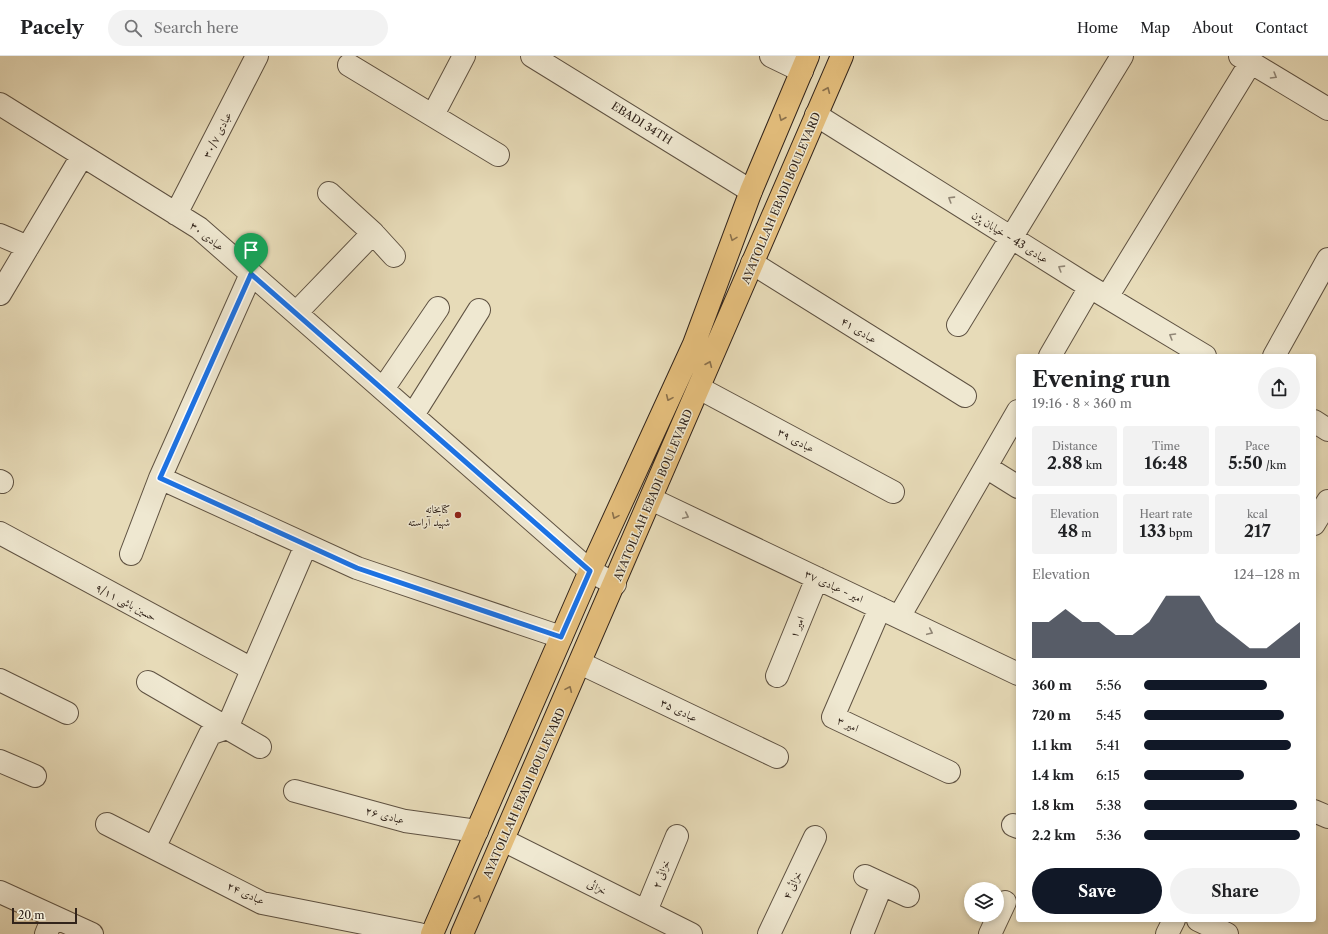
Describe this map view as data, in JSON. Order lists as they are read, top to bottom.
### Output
{
  "streets": {
    "main road": ["AYATOLLAH EBADI BOULEVARD"],
    "street": [
      "EBADI 34TH",
      "عبادی ۳۰/۷",
      "عبادی ۳۰",
      "عبادی 43 - خیابان پژن",
      "عبادی ۴۱",
      "عبادی ۳۹",
      "امیر - عبادی ۳۷",
      "حسین باشی ۹/۱۱",
      "امیر ۱",
      "عبادی ۳۵",
      "امیر ۳",
      "عبادی ۲۶",
      "خزائی ۲",
      "خزائی ۴",
      "خزائی",
      "عبادی ۲۴"
    ]
  },
  "crossings": [
    ["عبادی ۳۰/۷", "عبادی ۳۰"],
    ["AYATOLLAH EBADI BOULEVARD", "عبادی ۳۰"],
    ["AYATOLLAH EBADI BOULEVARD", "عبادی 43 - خیابان پژن"],
    ["AYATOLLAH EBADI BOULEVARD", "عبادی ۴۱"],
    ["AYATOLLAH EBADI BOULEVARD", "عبادی ۳۹"],
    ["AYATOLLAH EBADI BOULEVARD", "امیر - عبادی ۳۷"],
    ["AYATOLLAH EBADI BOULEVARD", "عبادی ۳۵"],
    ["AYATOLLAH EBADI BOULEVARD", "خزائی"],
    ["امیر - عبادی ۳۷", "امیر ۱"],
    ["امیر - عبادی ۳۷", "امیر ۳"],
    ["خزائی ۲", "خزائی"]
  ],
  "one_way": ["عبادی 43 - خیابان پژن", "امیر - عبادی ۳۷"],
  "places": ["کتابخانه شهید آراسته"],
  "scale_bar": "20 m",
  "page": {
    "header": "Pacely",
    "search": "Search here",
    "nav": [
      "Home",
      "Map",
      "About",
      "Contact"
    ],
    "heading": ["Evening run", "19:16 · 8 × 360 m"],
    "stats": [
      ["Distance", "2.88 km"],
      ["Time", "16:48"],
      ["Pace", "5:50 /km"],
      ["Elevation", "48 m"],
      ["Heart rate", "133 bpm"],
      ["kcal", "217"]
    ],
    "chart": ["Elevation", "124–128 m"],
    "list": [
      {
        "name": "360 m",
        "note": "5:56"
      },
      {
        "name": "720 m",
        "note": "5:45"
      },
      {
        "name": "1.1 km",
        "note": "5:41"
      },
      {
        "name": "1.4 km",
        "note": "6:15"
      },
      {
        "name": "1.8 km",
        "note": "5:38"
      },
      {
        "name": "2.2 km",
        "note": "5:36"
      }
    ],
    "buttons": ["Save", "Share"],
    "scale": "20 m"
  }
}
